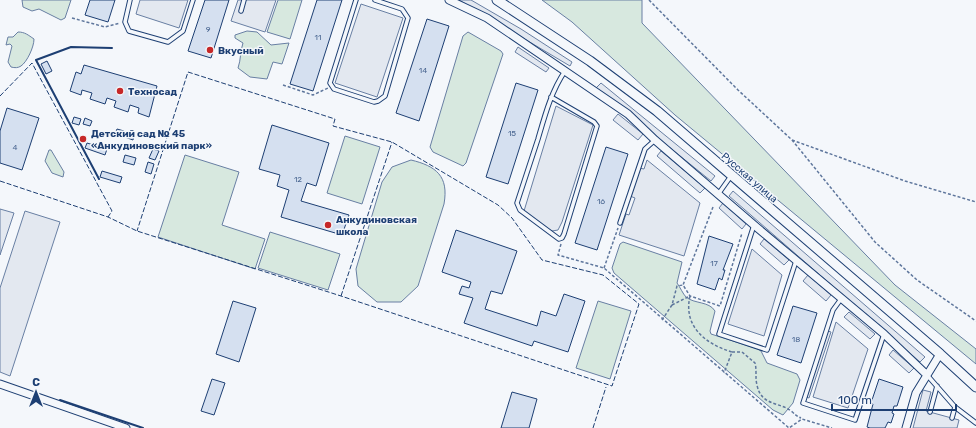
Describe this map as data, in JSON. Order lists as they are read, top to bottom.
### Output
{
  "streets": {
    "street": ["Русская улица"]
  },
  "places": [
    "Вкусный",
    "Техносад",
    "Детский сад № 45 «Анкудиновский парк»",
    "Анкудиновская школа"
  ],
  "house_numbers": [
    "9",
    "11",
    "14",
    "15",
    "4",
    "12",
    "16",
    "17",
    "18"
  ],
  "scale_bar": "100 m",
  "north": "top"
}
